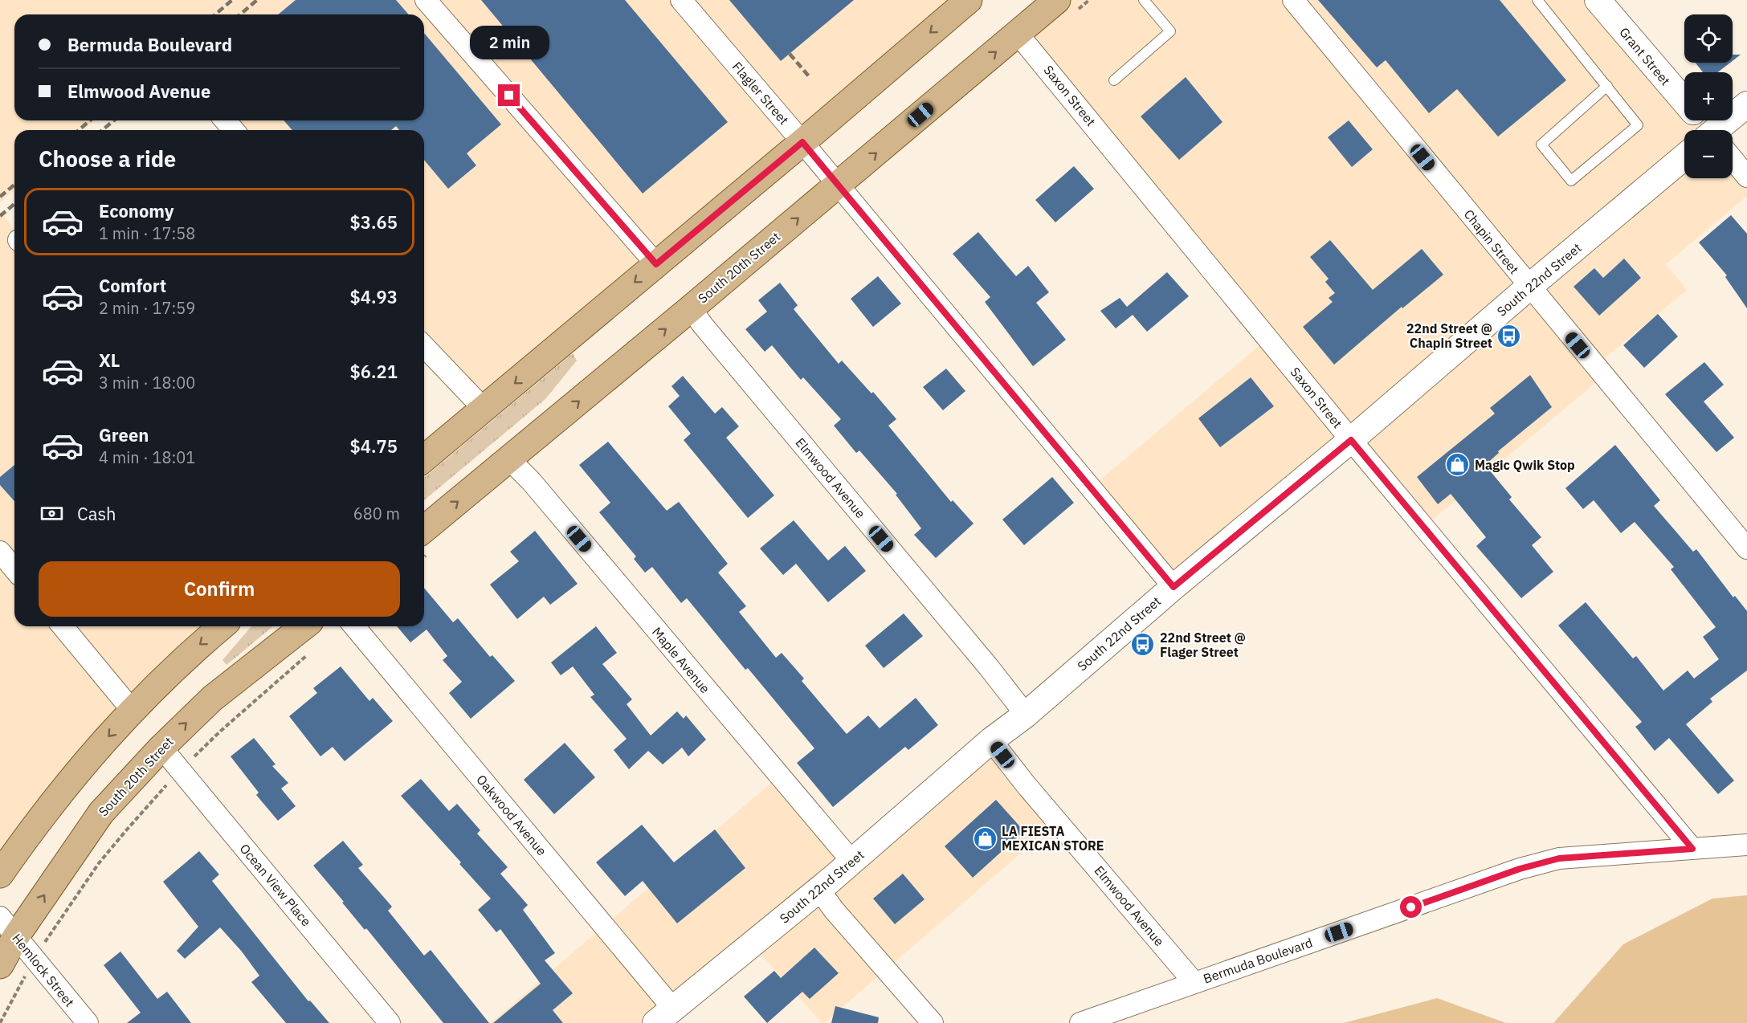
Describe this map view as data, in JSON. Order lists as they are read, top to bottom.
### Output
{
  "streets": {
    "main road": ["South 20th Street"],
    "street": [
      "Grant Street",
      "Flagler Street",
      "Saxon Street",
      "Chapin Street",
      "South 22nd Street",
      "Elmwood Avenue",
      "Maple Avenue",
      "Oakwood Avenue",
      "Ocean View Place",
      "Bermuda Boulevard",
      "Hemlock Street"
    ]
  },
  "crossings": [
    ["Flagler Street", "South 20th Street"],
    ["Flagler Street", "South 22nd Street"],
    ["Saxon Street", "South 20th Street"],
    ["Saxon Street", "South 22nd Street"],
    ["Saxon Street", "Bermuda Boulevard"],
    ["Chapin Street", "South 22nd Street"],
    ["South 20th Street", "Elmwood Avenue"],
    ["South 20th Street", "Maple Avenue"],
    ["South 20th Street", "Ocean View Place"],
    ["South 20th Street", "Hemlock Street"],
    ["South 22nd Street", "Elmwood Avenue"],
    ["South 22nd Street", "Maple Avenue"],
    ["South 22nd Street", "Oakwood Avenue"],
    ["Elmwood Avenue", "Bermuda Boulevard"]
  ],
  "places": {
    "bus stop": ["22nd Street @ Chapin Street", "22nd Street @ Flager Street"],
    "shop": ["Magic Qwik Stop", "LA FIESTA MEXICAN STORE"]
  },
  "page": {
    "map_buttons": ["+", "−"],
    "banner": ["Bermuda Boulevard", "Elmwood Avenue"],
    "bubble": "2 min",
    "heading": "Choose a ride",
    "list": [
      {
        "name": "Economy",
        "note": "1 min · 17:58",
        "value": "$3.65"
      },
      {
        "name": "Comfort",
        "note": "2 min · 17:59",
        "value": "$4.93"
      },
      {
        "name": "XL",
        "note": "3 min · 18:00",
        "value": "$6.21"
      },
      {
        "name": "Green",
        "note": "4 min · 18:01",
        "value": "$4.75"
      }
    ],
    "pay": ["Cash", "680 m"],
    "buttons": "Confirm"
  }
}
